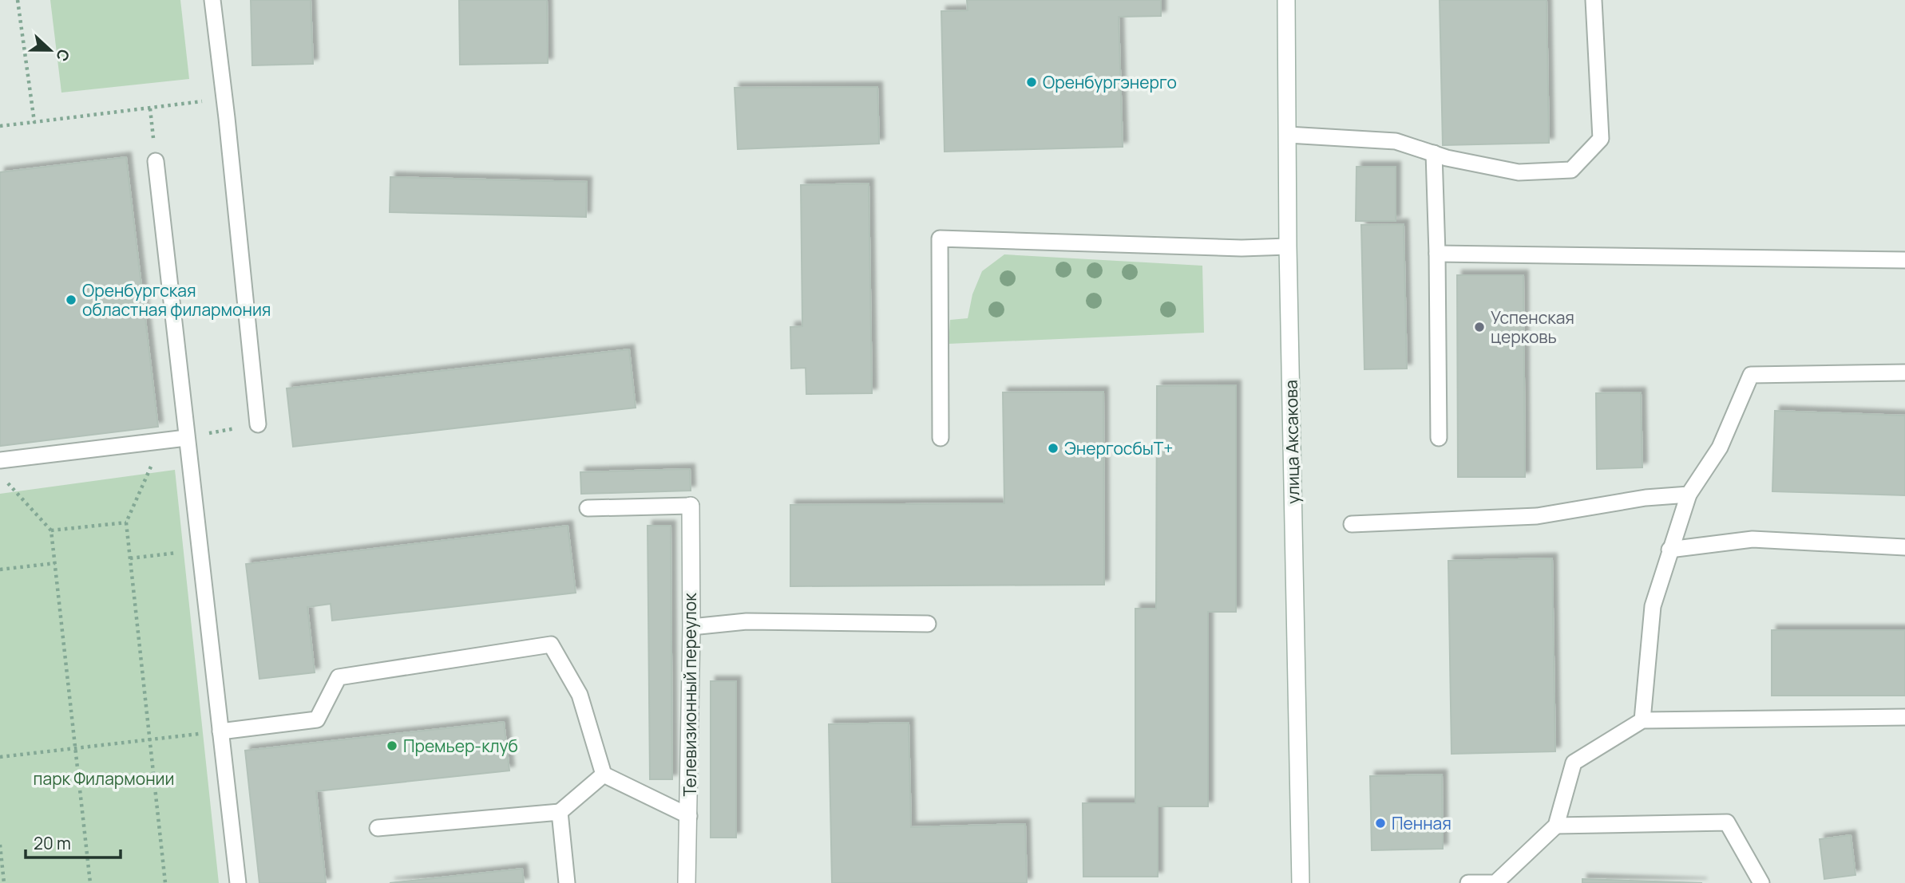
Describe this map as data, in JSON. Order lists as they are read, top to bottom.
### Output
{
  "streets": {
    "main road": ["улица Аксакова", "Телевизионный переулок"]
  },
  "parks": ["парк Филармонии"],
  "places": [
    "Оренбургэнерго",
    "Оренбургская областная филармония",
    "Успенская церковь",
    "ЭнергосбыТ+",
    "Премьер-клуб",
    "Пенная"
  ],
  "scale_bar": "20 m",
  "north": "right"
}
